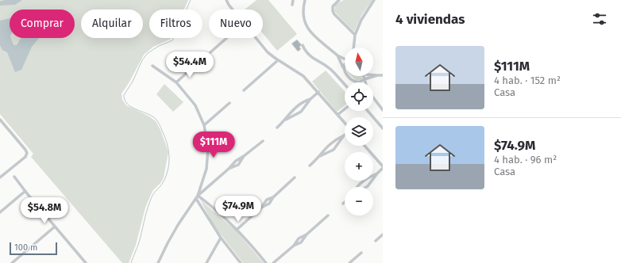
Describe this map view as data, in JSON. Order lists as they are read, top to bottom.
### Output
{
  "scale_bar": "100 m",
  "north": "top",
  "page": {
    "heading": "4 viviendas",
    "chip": [
      "Comprar",
      "Alquilar",
      "Filtros",
      "Nuevo"
    ],
    "list": [
      {
        "name": "$111M",
        "note": "4 hab. · 152 m² · Casa"
      },
      {
        "name": "$74.9M",
        "note": "4 hab. · 96 m² · Casa"
      }
    ],
    "map_buttons": ["+", "−"],
    "price": [
      "$54.4M",
      "$111M",
      "$74.9M",
      "$54.8M"
    ],
    "scale": "100 m"
  }
}
